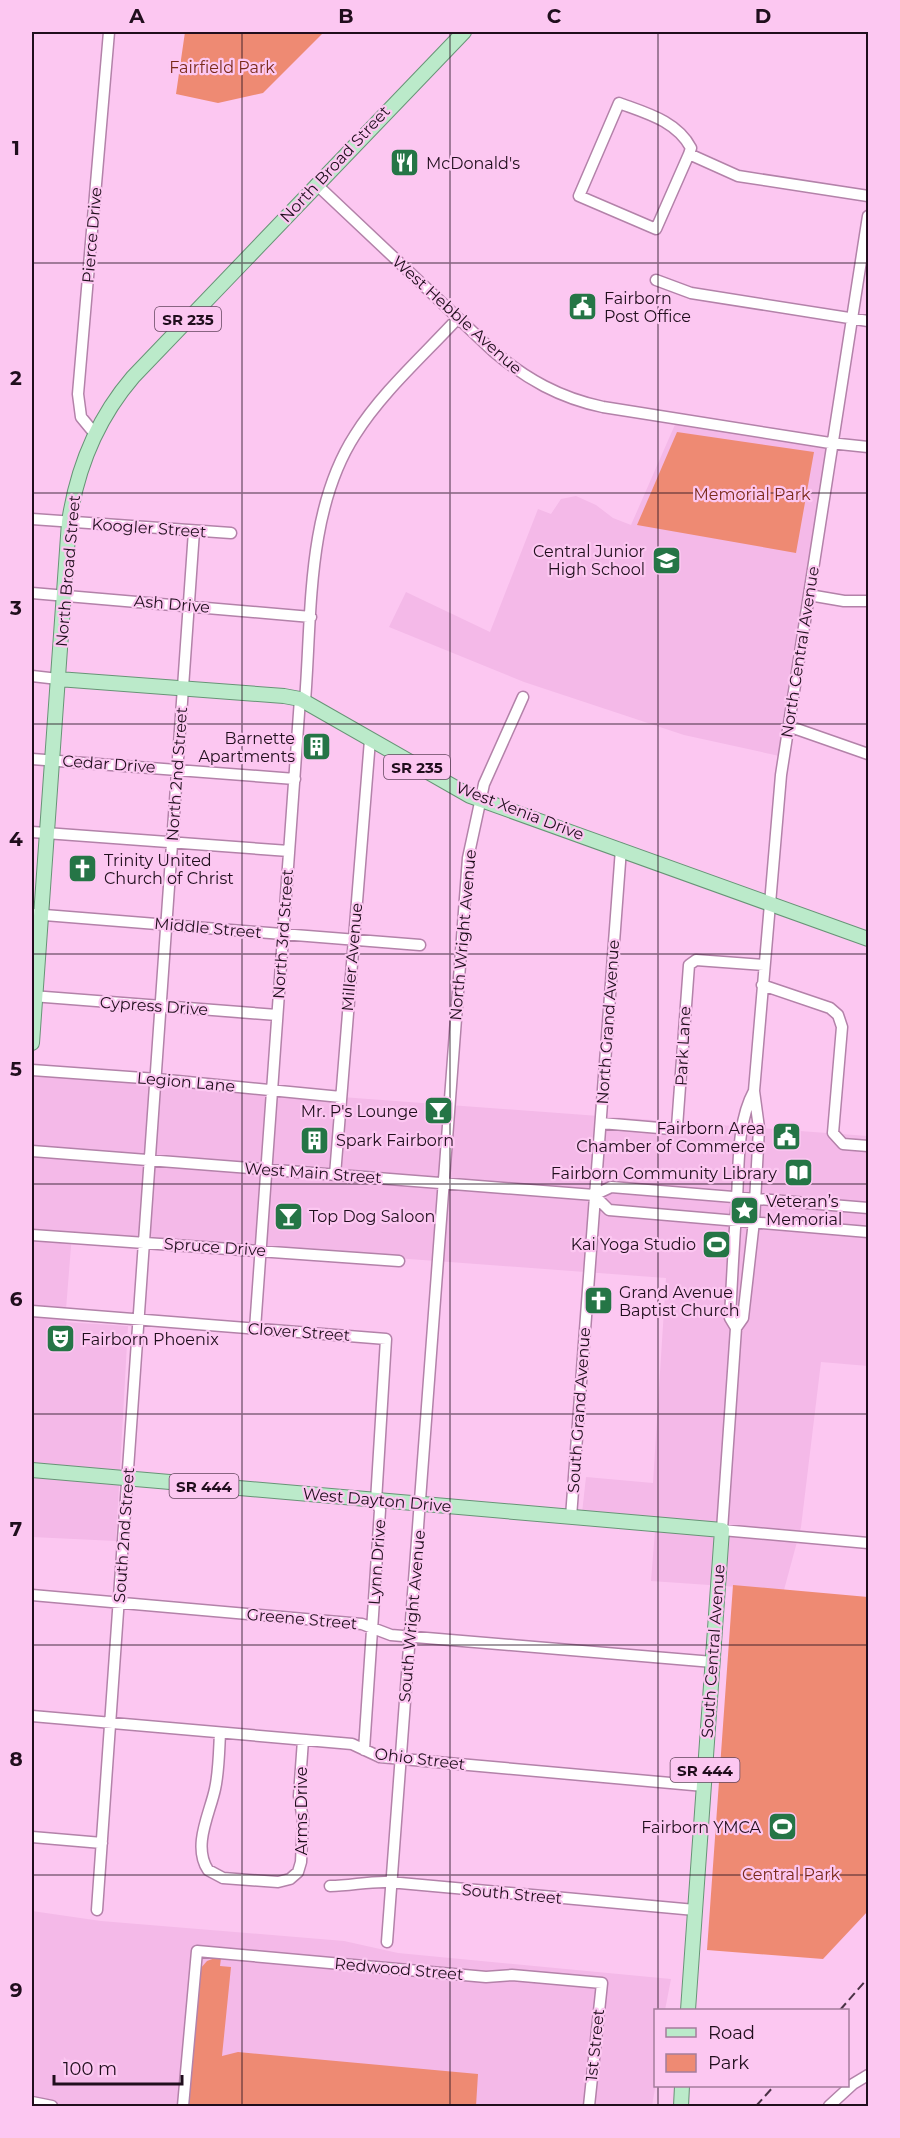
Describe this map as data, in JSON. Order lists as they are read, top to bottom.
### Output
{
  "streets": {
    "main road": [
      "North Broad Street",
      "SR 235",
      "West Xenia Drive",
      "SR 444",
      "West Dayton Drive",
      "South Central Avenue"
    ],
    "street": [
      "Pierce Drive",
      "West Hebble Avenue",
      "Koogler Street",
      "Ash Drive",
      "North Central Avenue",
      "Cedar Drive",
      "North 2nd Street",
      "Middle Street",
      "North 3rd Street",
      "North Wright Avenue",
      "Miller Avenue",
      "Cypress Drive",
      "North Grand Avenue",
      "Park Lane",
      "Legion Lane",
      "West Main Street",
      "Spruce Drive",
      "Clover Street",
      "South Grand Avenue",
      "South 2nd Street",
      "Lynn Drive",
      "South Wright Avenue",
      "Greene Street",
      "Ohio Street",
      "Arms Drive",
      "South Street",
      "Redwood Street",
      "1st Street"
    ]
  },
  "crossings": [
    ["North Broad Street", "Pierce Drive"],
    ["North Broad Street", "West Hebble Avenue"],
    ["North Broad Street", "Koogler Street"],
    ["North Broad Street", "Ash Drive"],
    ["North Broad Street", "Cedar Drive"],
    ["North Broad Street", "West Xenia Drive"],
    ["North Broad Street", "Middle Street"],
    ["North Broad Street", "Cypress Drive"],
    ["West Hebble Avenue", "North Central Avenue"],
    ["West Hebble Avenue", "North 3rd Street"],
    ["SR 235", "North Central Avenue"],
    ["SR 235", "West Xenia Drive"],
    ["Koogler Street", "North 2nd Street"],
    ["Ash Drive", "North 2nd Street"],
    ["Ash Drive", "North 3rd Street"],
    ["North Central Avenue", "West Xenia Drive"],
    ["North Central Avenue", "Park Lane"],
    ["North Central Avenue", "West Main Street"],
    ["North Central Avenue", "South Central Avenue"],
    ["Cedar Drive", "North 2nd Street"],
    ["Cedar Drive", "North 3rd Street"],
    ["North 2nd Street", "West Xenia Drive"],
    ["North 2nd Street", "Middle Street"],
    ["North 2nd Street", "Cypress Drive"],
    ["North 2nd Street", "Legion Lane"],
    ["North 2nd Street", "West Main Street"],
    ["North 2nd Street", "South 2nd Street"],
    ["West Xenia Drive", "North 3rd Street"],
    ["West Xenia Drive", "North Wright Avenue"],
    ["West Xenia Drive", "Miller Avenue"],
    ["West Xenia Drive", "North Grand Avenue"],
    ["Middle Street", "North 3rd Street"],
    ["Middle Street", "Miller Avenue"],
    ["North 3rd Street", "Cypress Drive"],
    ["North 3rd Street", "Legion Lane"],
    ["North 3rd Street", "West Main Street"],
    ["North 3rd Street", "Spruce Drive"],
    ["North 3rd Street", "Clover Street"],
    ["North Wright Avenue", "West Main Street"],
    ["North Wright Avenue", "South Wright Avenue"],
    ["Miller Avenue", "Legion Lane"],
    ["Miller Avenue", "West Main Street"],
    ["North Grand Avenue", "Park Lane"],
    ["North Grand Avenue", "West Main Street"],
    ["North Grand Avenue", "South Grand Avenue"],
    ["West Main Street", "South Grand Avenue"],
    ["West Main Street", "South 2nd Street"],
    ["West Main Street", "South Wright Avenue"],
    ["West Main Street", "South Central Avenue"],
    ["Spruce Drive", "South 2nd Street"],
    ["Clover Street", "South 2nd Street"],
    ["Clover Street", "Lynn Drive"],
    ["South Grand Avenue", "West Dayton Drive"],
    ["West Dayton Drive", "South 2nd Street"],
    ["West Dayton Drive", "Lynn Drive"],
    ["West Dayton Drive", "South Wright Avenue"],
    ["West Dayton Drive", "South Central Avenue"],
    ["South 2nd Street", "Greene Street"],
    ["South 2nd Street", "Ohio Street"],
    ["Lynn Drive", "Greene Street"],
    ["Lynn Drive", "Ohio Street"],
    ["South Wright Avenue", "Greene Street"],
    ["South Wright Avenue", "Ohio Street"],
    ["South Wright Avenue", "South Street"],
    ["Greene Street", "South Central Avenue"],
    ["South Central Avenue", "Ohio Street"],
    ["South Central Avenue", "South Street"],
    ["Ohio Street", "Arms Drive"],
    ["Redwood Street", "1st Street"]
  ],
  "parks": ["Fairfield Park", "Memorial Park", "Central Park"],
  "places": {
    "restaurant": ["McDonald's"],
    "public building": ["Fairborn Post Office", "Fairborn Area Chamber of Commerce"],
    "school or university": ["Central Junior High School"],
    "building": ["Barnette Apartments", "Spark Fairborn"],
    "church": ["Trinity United Church of Christ", "Grand Avenue Baptist Church"],
    "bar": ["Mr. P's Lounge", "Top Dog Saloon"],
    "library": ["Fairborn Community Library"],
    "place": ["Veteran’s Memorial"],
    "sports": ["Kai Yoga Studio", "Fairborn YMCA"],
    "theatre": ["Fairborn Phoenix"]
  },
  "legend": ["Road", "Park"],
  "scale_bar": "100 m",
  "grid": {
    "columns": [
      "A",
      "B",
      "C",
      "D"
    ],
    "rows": [
      "1",
      "2",
      "3",
      "4",
      "5",
      "6",
      "7",
      "8",
      "9"
    ]
  }
}
